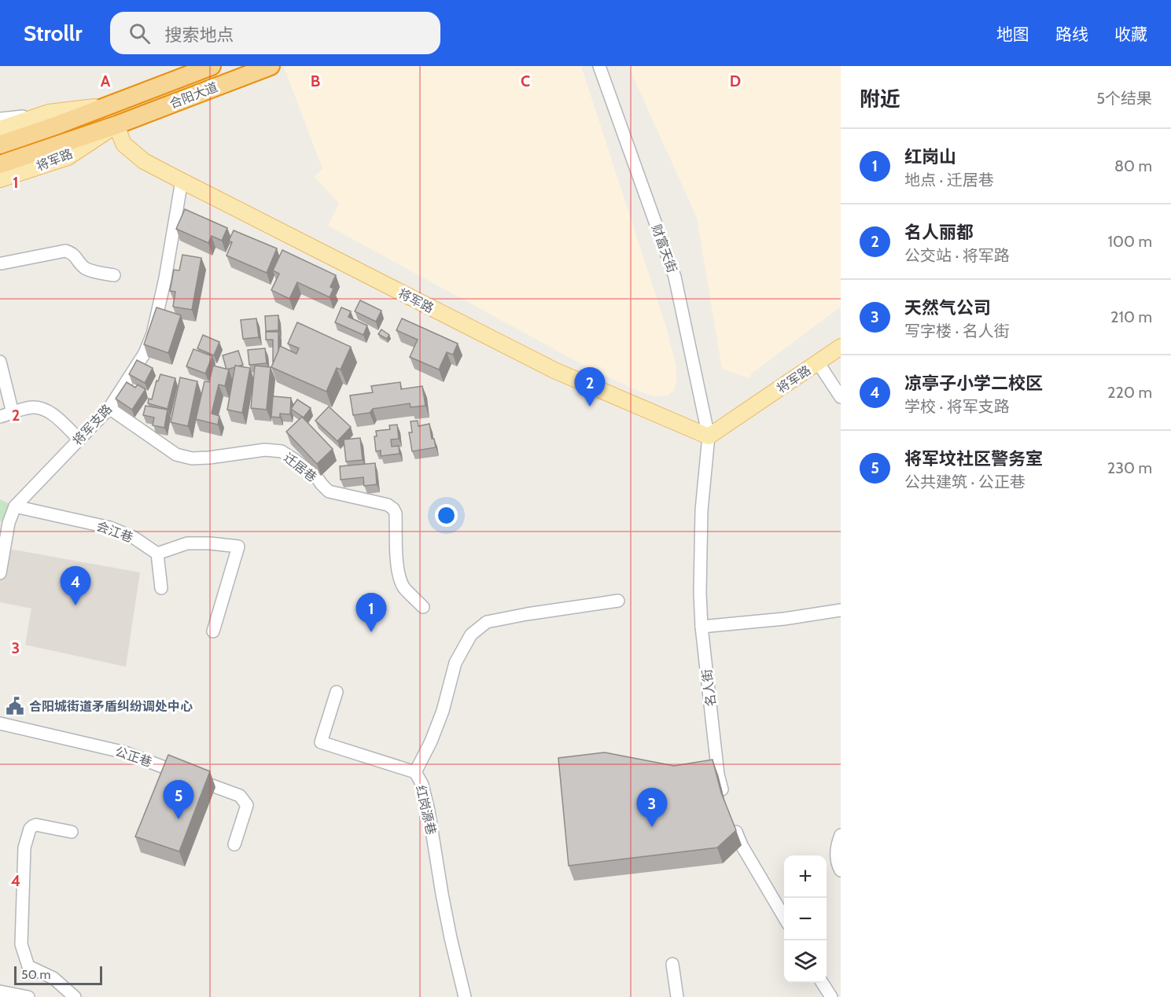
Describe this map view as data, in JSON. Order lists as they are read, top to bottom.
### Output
{
  "streets": {
    "highway": ["合阳大道"],
    "main road": ["将军路"],
    "street": [
      "财富天街",
      "将军支路",
      "迁居巷",
      "会江巷",
      "名人街",
      "公正巷",
      "红岗源巷"
    ]
  },
  "crossings": [
    ["合阳大道", "将军路"],
    ["将军路", "财富天街"],
    ["将军路", "将军支路"],
    ["将军路", "名人街"],
    ["财富天街", "名人街"],
    ["将军支路", "迁居巷"],
    ["将军支路", "会江巷"]
  ],
  "places": {
    "public building": ["合阳城街道矛盾纠纷调处中心"]
  },
  "scale_bar": "50 m",
  "page": {
    "header": "Strollr",
    "search": "搜索地点",
    "nav": ["地图", "路线", "收藏"],
    "heading": ["附近", "5个结果"],
    "list": [
      {
        "mark": "1",
        "name": "红岗山",
        "note": "地点 · 迁居巷",
        "value": "80 m"
      },
      {
        "mark": "2",
        "name": "名人丽都",
        "note": "公交站 · 将军路",
        "value": "100 m"
      },
      {
        "mark": "3",
        "name": "天然气公司",
        "note": "写字楼 · 名人街",
        "value": "210 m"
      },
      {
        "mark": "4",
        "name": "凉亭子小学二校区",
        "note": "学校 · 将军支路",
        "value": "220 m"
      },
      {
        "mark": "5",
        "name": "将军坟社区警务室",
        "note": "公共建筑 · 公正巷",
        "value": "230 m"
      }
    ],
    "pins": [
      "2",
      "4",
      "1",
      "5",
      "3"
    ],
    "map_buttons": ["+", "−"],
    "scale": "50 m"
  },
  "grid": {
    "columns": [
      "A",
      "B",
      "C",
      "D"
    ],
    "rows": [
      "1",
      "2",
      "3",
      "4"
    ]
  }
}
